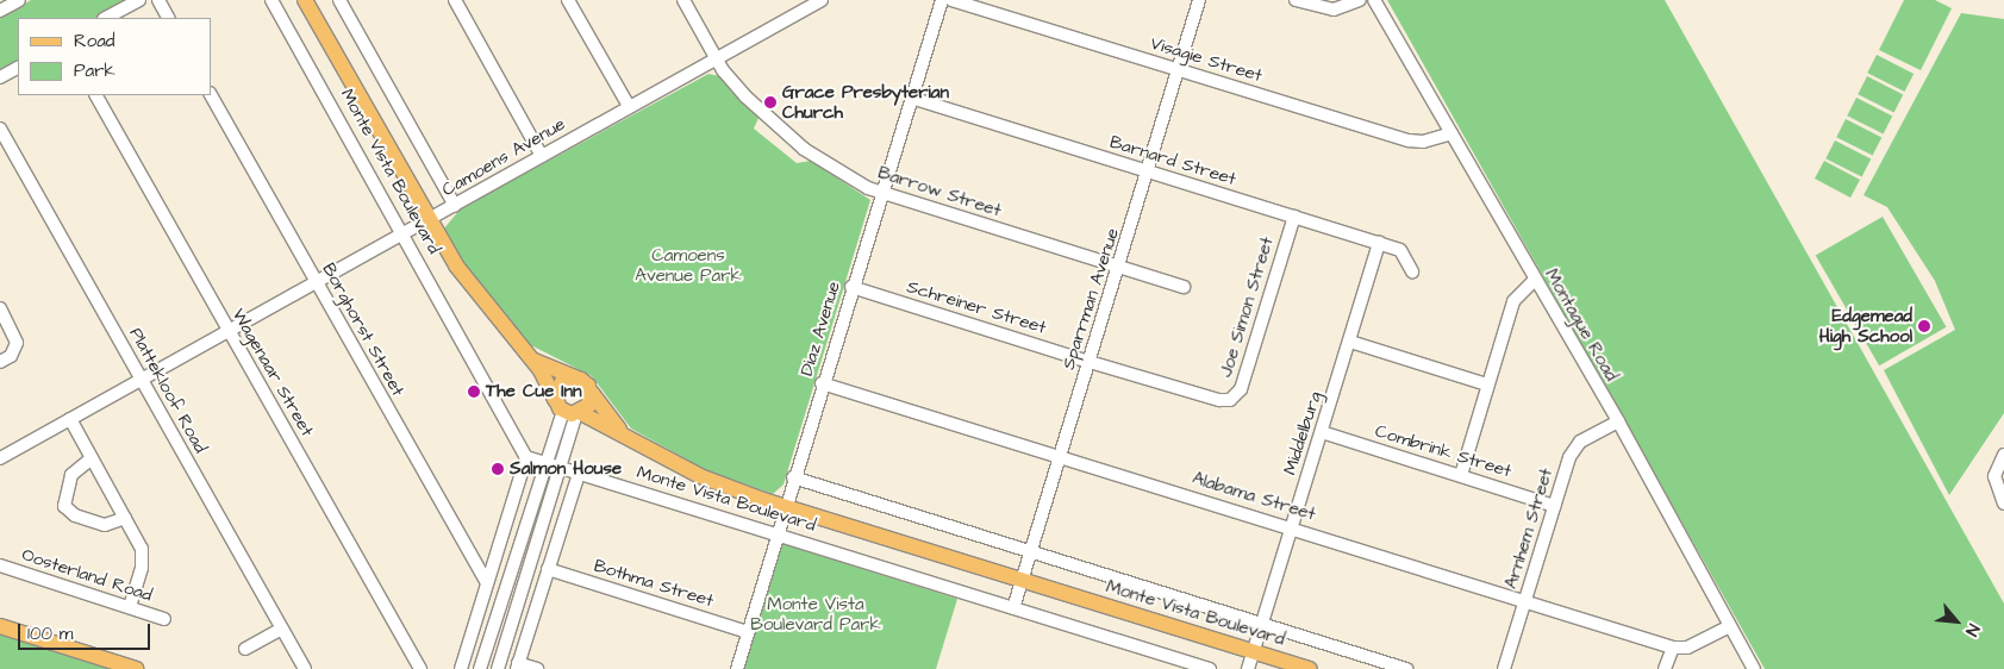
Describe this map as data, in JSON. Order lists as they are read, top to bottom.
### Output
{
  "streets": {
    "main road": ["Monte Vista Boulevard"],
    "street": [
      "Visagie Street",
      "Camoens Avenue",
      "Barnard Street",
      "Barrow Street",
      "Sparrman Avenue",
      "Schreiner Street",
      "Joe Simon Street",
      "Montague Road",
      "Diaz Avenue",
      "Borghorst Street",
      "Wagenaar Street",
      "Plattekloof Road",
      "Middelburg",
      "Combrink Street",
      "Alabama Street",
      "Arnhem Street",
      "Oosterland Road",
      "Bothma Street"
    ]
  },
  "crossings": [
    ["Visagie Street", "Sparrman Avenue"],
    ["Visagie Street", "Montague Road"],
    ["Camoens Avenue", "Monte Vista Boulevard"],
    ["Camoens Avenue", "Barrow Street"],
    ["Camoens Avenue", "Borghorst Street"],
    ["Camoens Avenue", "Wagenaar Street"],
    ["Camoens Avenue", "Plattekloof Road"],
    ["Barnard Street", "Sparrman Avenue"],
    ["Barnard Street", "Joe Simon Street"],
    ["Barnard Street", "Diaz Avenue"],
    ["Barnard Street", "Middelburg"],
    ["Monte Vista Boulevard", "Sparrman Avenue"],
    ["Monte Vista Boulevard", "Diaz Avenue"],
    ["Monte Vista Boulevard", "Middelburg"],
    ["Barrow Street", "Sparrman Avenue"],
    ["Barrow Street", "Diaz Avenue"],
    ["Sparrman Avenue", "Schreiner Street"],
    ["Sparrman Avenue", "Joe Simon Street"],
    ["Sparrman Avenue", "Alabama Street"],
    ["Schreiner Street", "Joe Simon Street"],
    ["Schreiner Street", "Diaz Avenue"],
    ["Montague Road", "Arnhem Street"],
    ["Diaz Avenue", "Alabama Street"],
    ["Diaz Avenue", "Bothma Street"],
    ["Middelburg", "Combrink Street"],
    ["Middelburg", "Alabama Street"],
    ["Combrink Street", "Arnhem Street"],
    ["Alabama Street", "Arnhem Street"]
  ],
  "parks": ["Camoens Avenue Park", "Monte Vista Boulevard Park"],
  "places": [
    "Grace Presbyterian Church",
    "Edgemead High School",
    "The Cue Inn",
    "Salmon House"
  ],
  "legend": ["Road", "Park"],
  "scale_bar": "100 m",
  "north": "bottom right"
}
